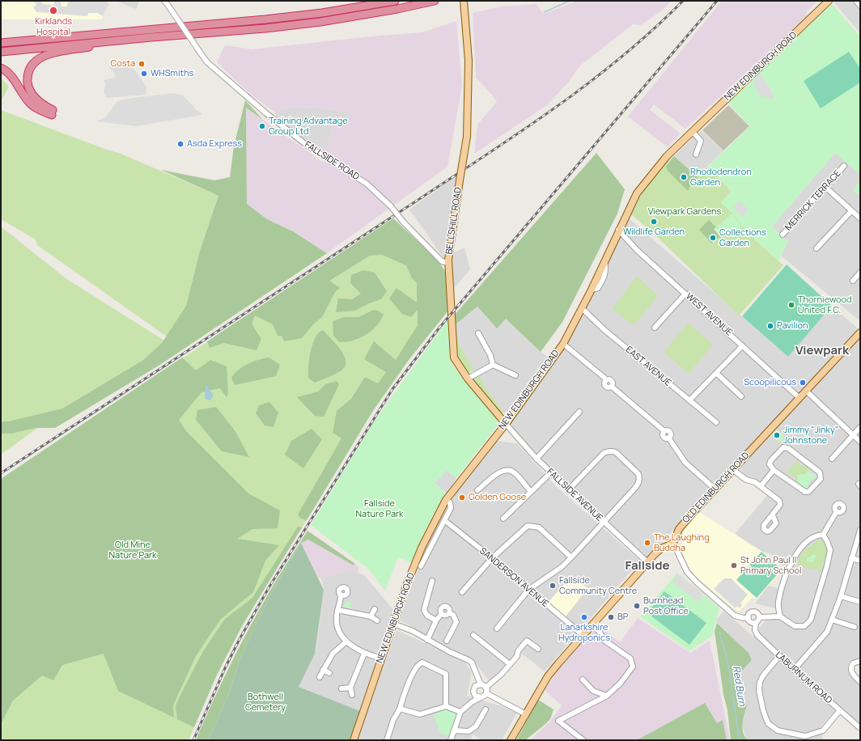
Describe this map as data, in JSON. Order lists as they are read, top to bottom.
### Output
{
  "streets": {
    "main road": ["NEW EDINBURGH ROAD", "BELLSHILL ROAD", "OLD EDINBURGH ROAD"],
    "street": [
      "FALLSIDE ROAD",
      "MERRICK TERRACE",
      "WEST AVENUE",
      "EAST AVENUE",
      "FALLSIDE AVENUE",
      "SANDERSON AVENUE",
      "LABURNUM ROAD"
    ]
  },
  "crossings": [
    ["NEW EDINBURGH ROAD", "BELLSHILL ROAD"],
    ["NEW EDINBURGH ROAD", "WEST AVENUE"],
    ["NEW EDINBURGH ROAD", "EAST AVENUE"],
    ["NEW EDINBURGH ROAD", "FALLSIDE AVENUE"],
    ["NEW EDINBURGH ROAD", "SANDERSON AVENUE"],
    ["FALLSIDE ROAD", "BELLSHILL ROAD"],
    ["BELLSHILL ROAD", "FALLSIDE AVENUE"],
    ["WEST AVENUE", "OLD EDINBURGH ROAD"]
  ],
  "districts": ["Viewpark", "Fallside"],
  "water": ["Red Burn"],
  "parks": [
    "Viewpark Gardens",
    "Fallside Nature Park",
    "Old Mine Nature Park",
    "Bothwell Cemetery"
  ],
  "places": [
    "Kirklands Hospital",
    "Costa",
    "WHSmiths",
    "Training Advantage Group Ltd",
    "Asda Express",
    "Rhododendron Garden",
    "Wildlife Garden",
    "Collections Garden",
    "Thorniewood United F.C.",
    "Pavilion",
    "Scoopilicous",
    "Jimmy \"Jinky\" Johnstone",
    "Golden Goose",
    "The Laughing Buddha",
    "St John Paul II Primary School",
    "Fallside Community Centre",
    "Burnhead Post Office",
    "Lanarkshire Hydroponics",
    "BP"
  ]
}
